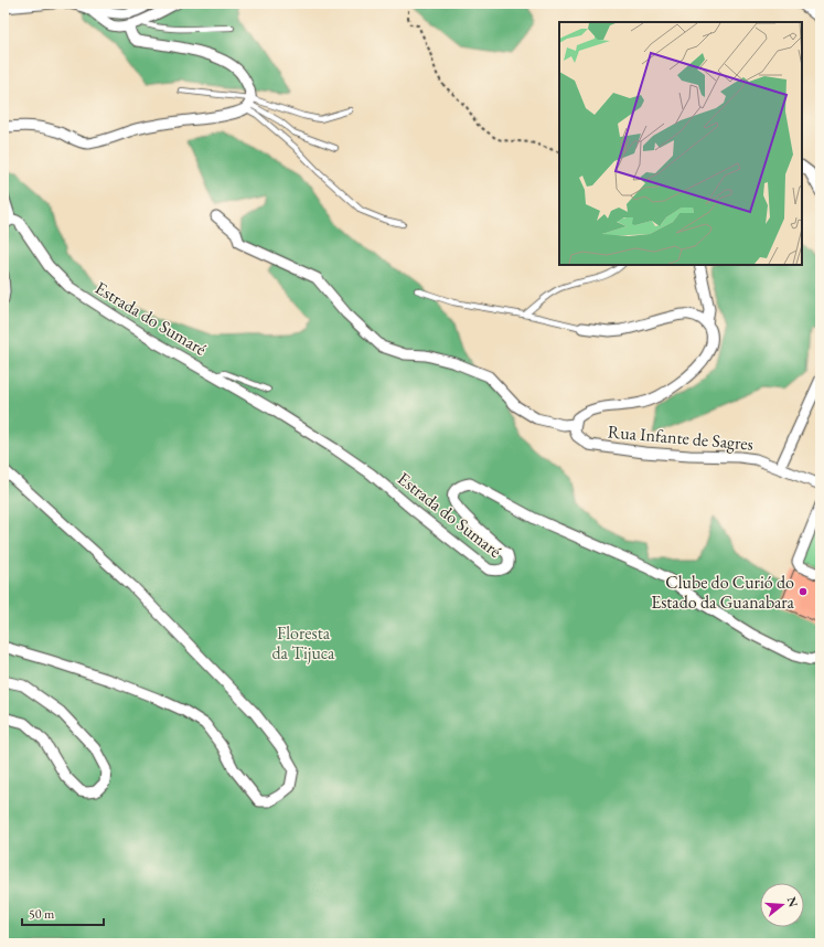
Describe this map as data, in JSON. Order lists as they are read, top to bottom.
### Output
{
  "streets": {
    "street": ["Estrada do Sumaré", "Rua Infante de Sagres"]
  },
  "parks": ["Floresta da Tijuca"],
  "places": ["Clube do Curió do Estado da Guanabara"],
  "scale_bar": "50 m",
  "north": "right"
}
